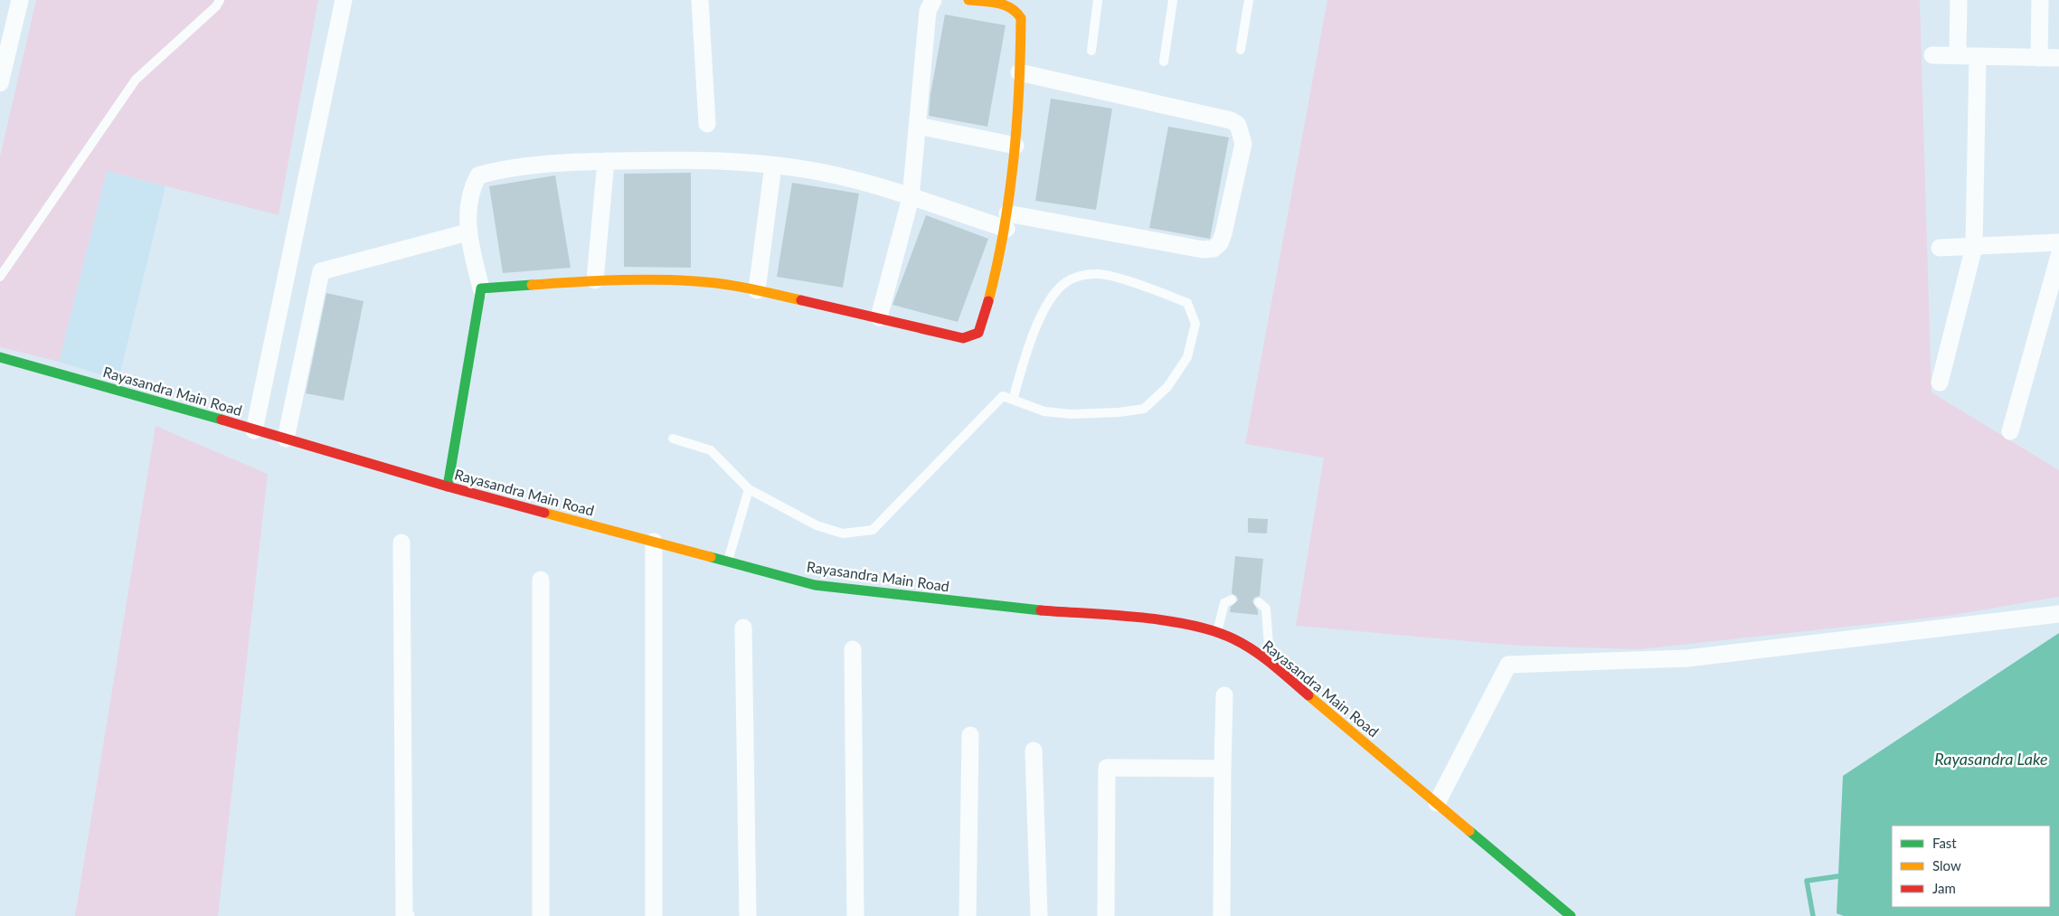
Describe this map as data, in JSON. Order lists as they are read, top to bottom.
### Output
{
  "streets": {
    "street": ["Rayasandra Main Road"]
  },
  "water": ["Rayasandra Lake"],
  "legend": ["Fast", "Slow", "Jam"]
}
